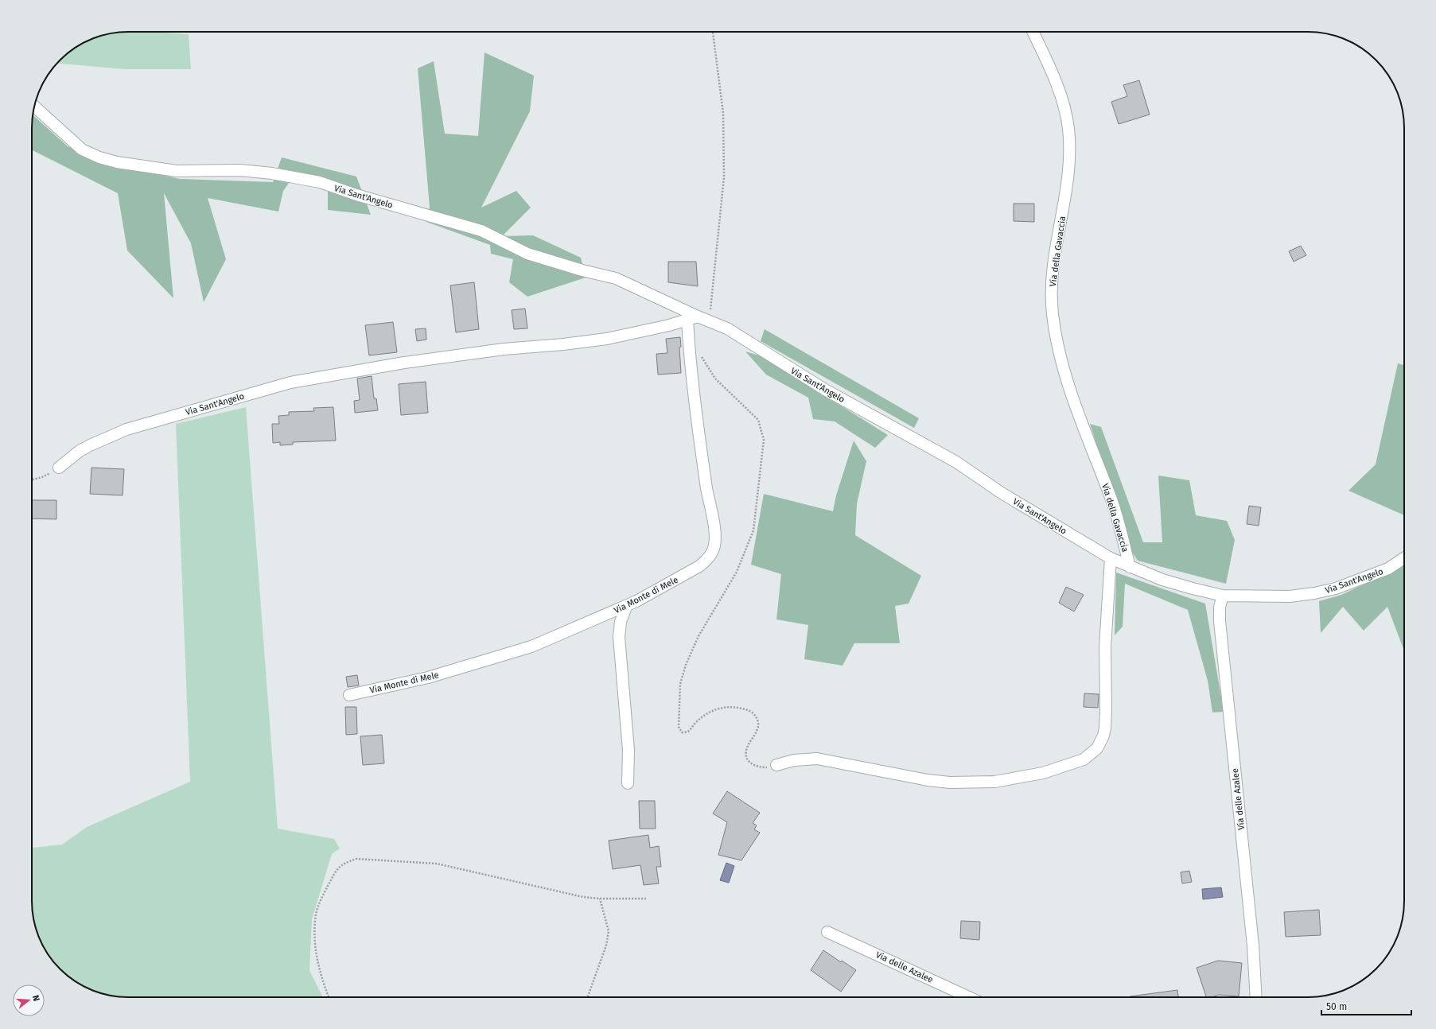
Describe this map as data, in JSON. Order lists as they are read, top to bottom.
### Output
{
  "streets": {
    "street": [
      "Via Sant'Angelo",
      "Via della Gavaccia",
      "Via Monte di Mele",
      "Via delle Azalee"
    ]
  },
  "crossings": [
    ["Via Sant'Angelo", "Via della Gavaccia"],
    ["Via Sant'Angelo", "Via Monte di Mele"],
    ["Via Sant'Angelo", "Via delle Azalee"]
  ],
  "scale_bar": "50 m",
  "north": "right"
}
